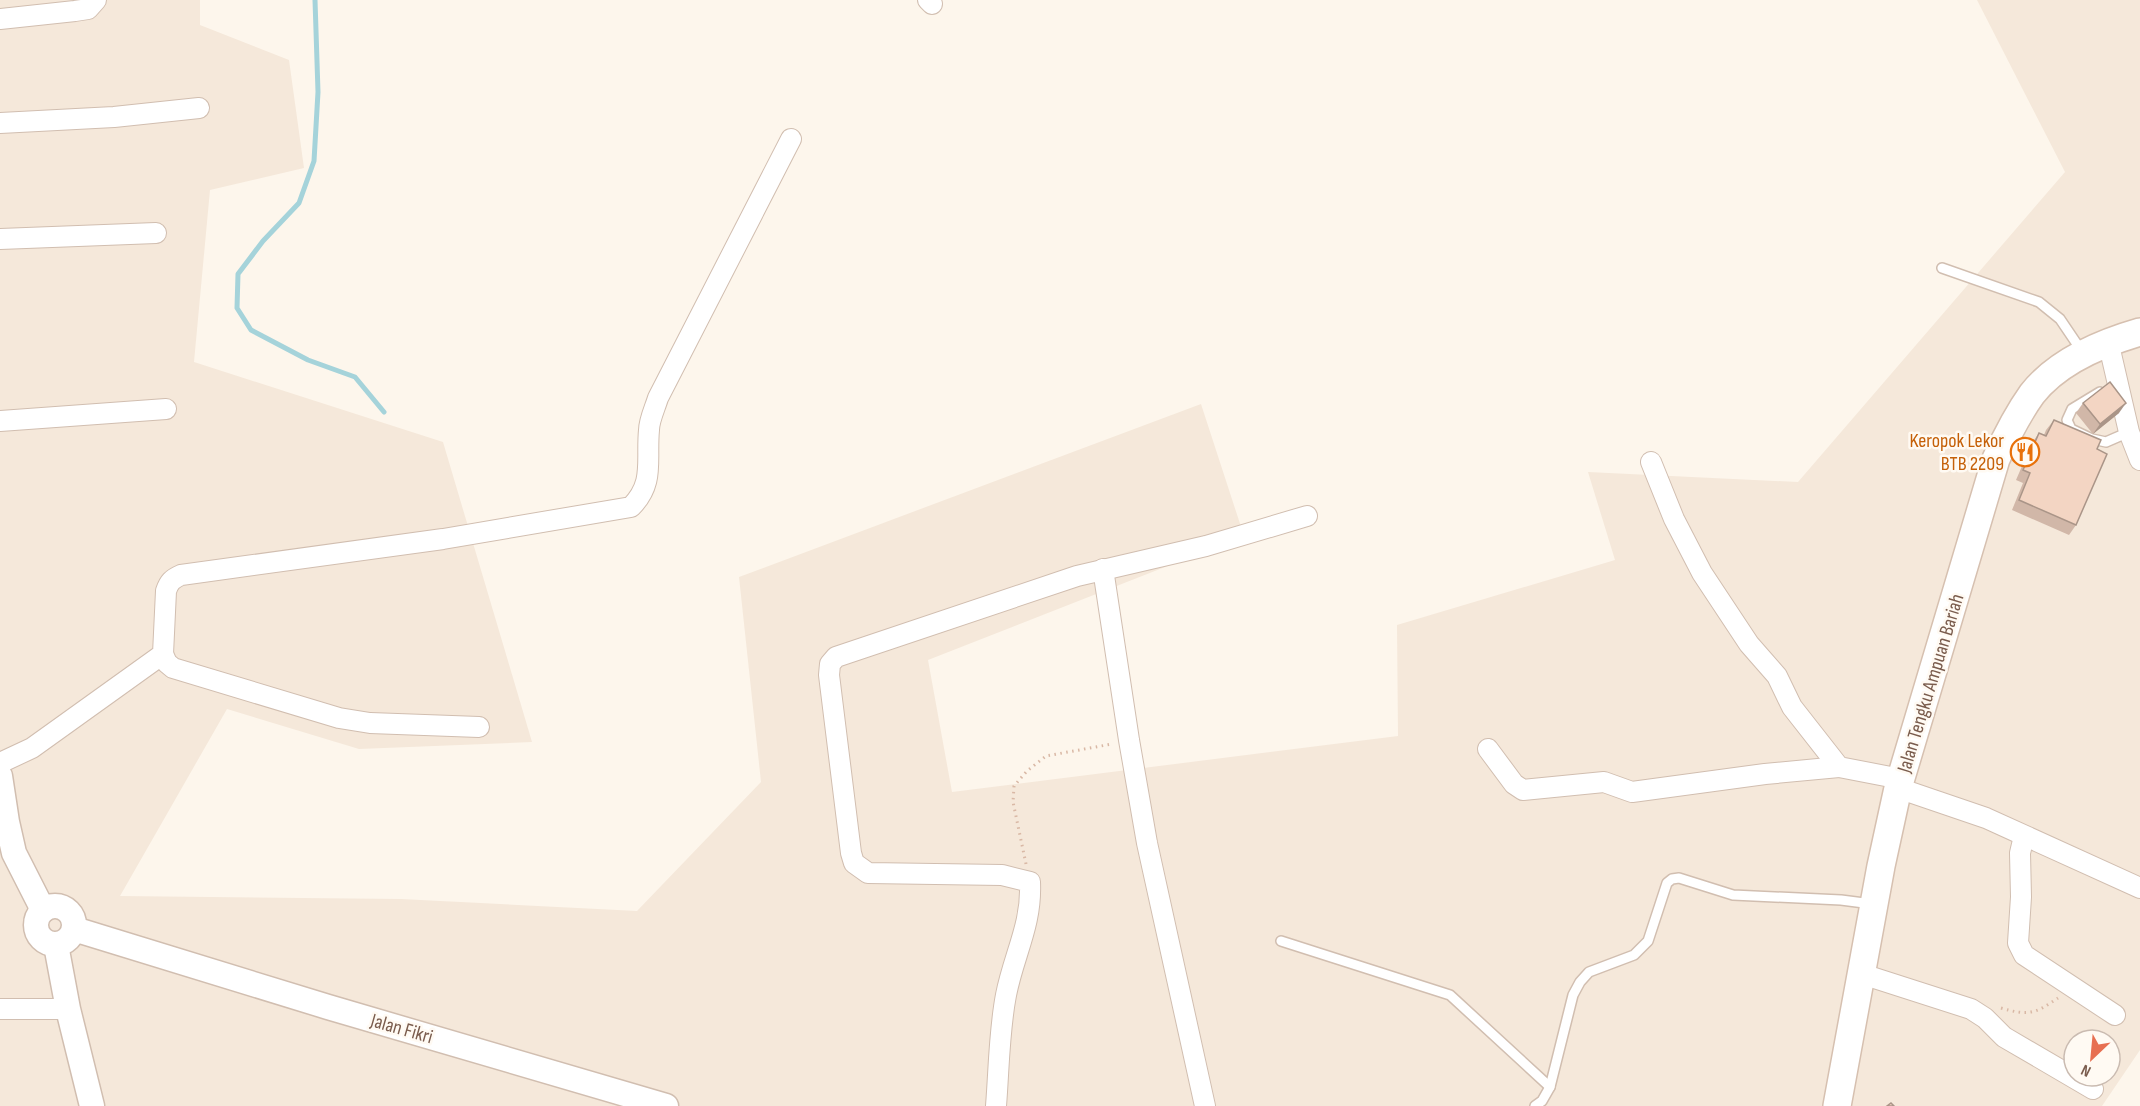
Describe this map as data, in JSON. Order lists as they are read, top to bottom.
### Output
{
  "streets": {
    "main road": ["Jalan Tengku Ampuan Bariah"],
    "street": ["Jalan Fikri"]
  },
  "places": {
    "restaurant": ["Keropok Lekor BTB 2209"]
  },
  "north": "bottom left"
}
